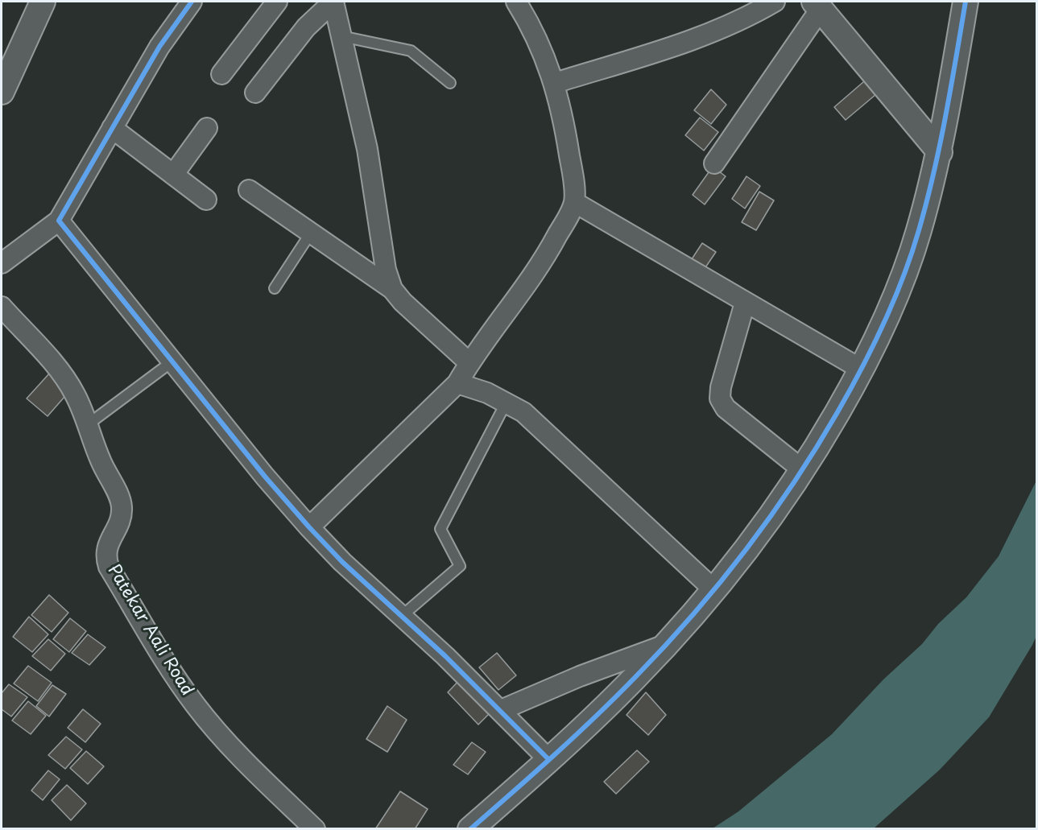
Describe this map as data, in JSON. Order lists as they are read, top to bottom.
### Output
{
  "streets": {
    "street": ["Patekar Aali Road"]
  }
}
